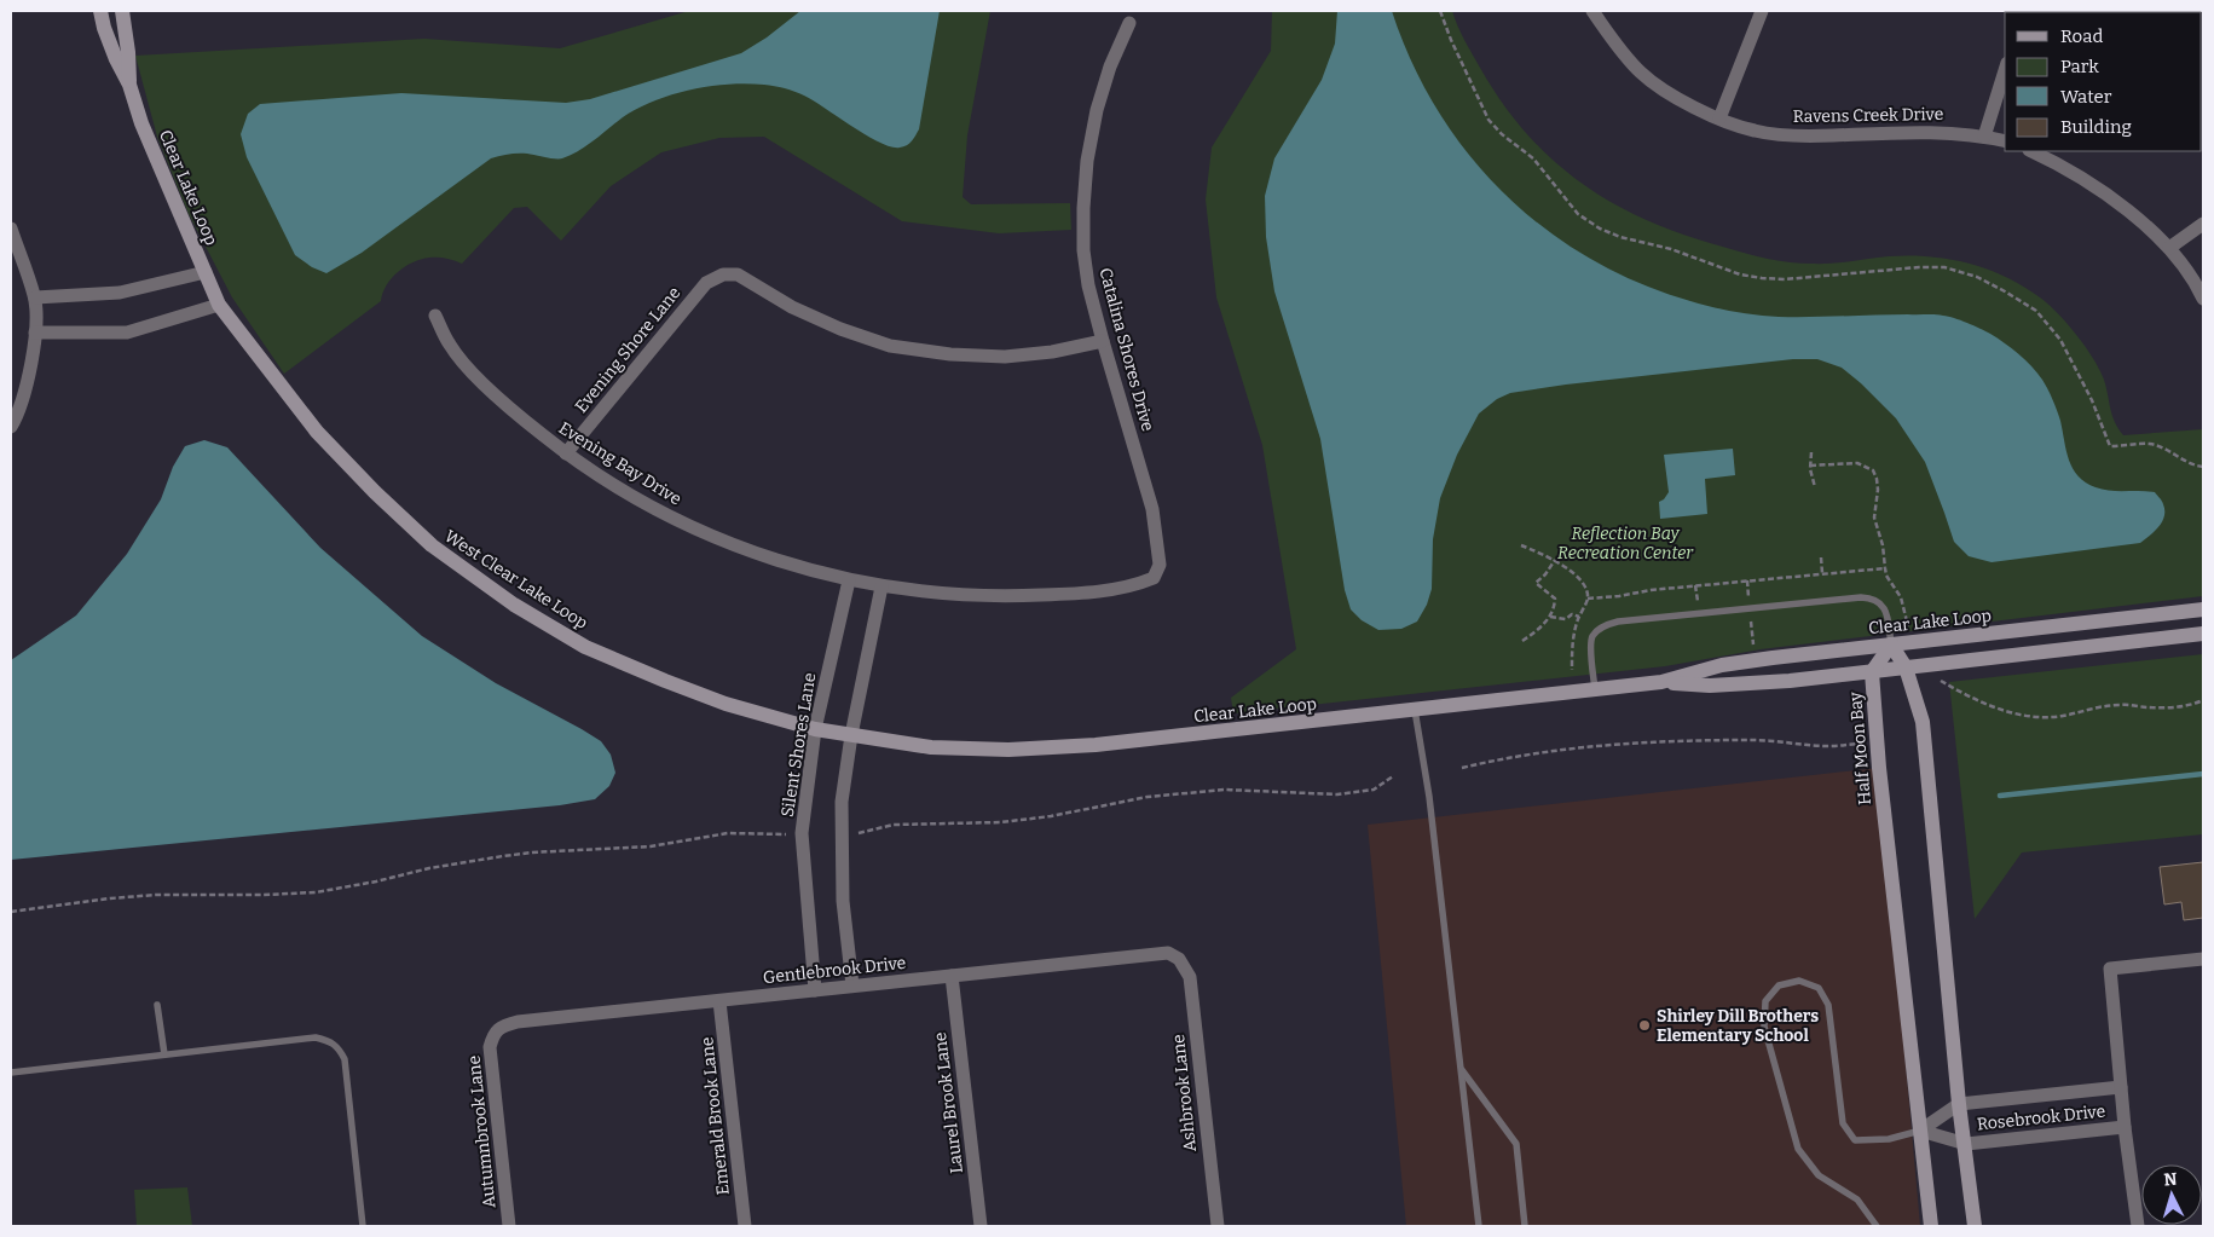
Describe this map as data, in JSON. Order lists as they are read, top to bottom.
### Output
{
  "streets": {
    "street": [
      "Ravens Creek Drive",
      "Clear Lake Loop",
      "Evening Shore Lane",
      "Catalina Shores Drive",
      "Evening Bay Drive",
      "West Clear Lake Loop",
      "Silent Shores Lane",
      "Half Moon Bay",
      "Gentlebrook Drive",
      "Ashbrook Lane",
      "Laurel Brook Lane",
      "Emerald Brook Lane",
      "Rosebrook Drive",
      "Autumnbrook Lane"
    ]
  },
  "crossings": [
    ["Clear Lake Loop", "West Clear Lake Loop"],
    ["Clear Lake Loop", "Half Moon Bay"],
    ["Evening Shore Lane", "Catalina Shores Drive"],
    ["Evening Shore Lane", "Evening Bay Drive"],
    ["Catalina Shores Drive", "Evening Bay Drive"],
    ["Evening Bay Drive", "Silent Shores Lane"],
    ["West Clear Lake Loop", "Silent Shores Lane"],
    ["Silent Shores Lane", "Gentlebrook Drive"],
    ["Half Moon Bay", "Rosebrook Drive"],
    ["Gentlebrook Drive", "Ashbrook Lane"],
    ["Gentlebrook Drive", "Laurel Brook Lane"],
    ["Gentlebrook Drive", "Emerald Brook Lane"],
    ["Gentlebrook Drive", "Autumnbrook Lane"]
  ],
  "parks": ["Reflection Bay Recreation Center"],
  "places": ["Shirley Dill Brothers Elementary School"],
  "legend": [
    "Road",
    "Park",
    "Water",
    "Building"
  ],
  "north": "top"
}
